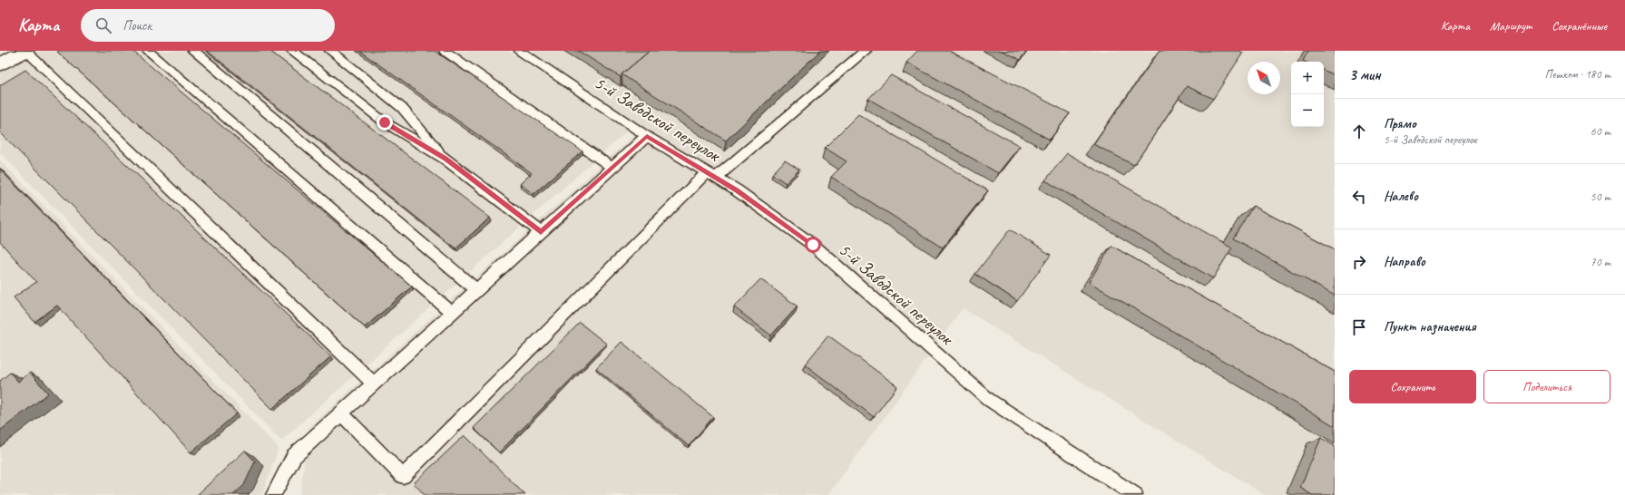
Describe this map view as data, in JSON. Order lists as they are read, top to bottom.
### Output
{
  "streets": {
    "lane": ["5-й Заводской переулок"]
  },
  "north": "top left",
  "page": {
    "header": "Карта",
    "search": "Поиск",
    "nav": ["Карта", "Маршрут", "Сохранённые"],
    "heading": ["3 мин", "Пешком · 180 m"],
    "map_buttons": ["+", "−"],
    "list": [
      ["Прямо", "5-й Заводской переулок", "60 m"],
      ["Налево", "50 m"],
      ["Направо", "70 m"],
      "Пункт назначения"
    ],
    "buttons": ["Сохранить", "Поделиться"]
  }
}
